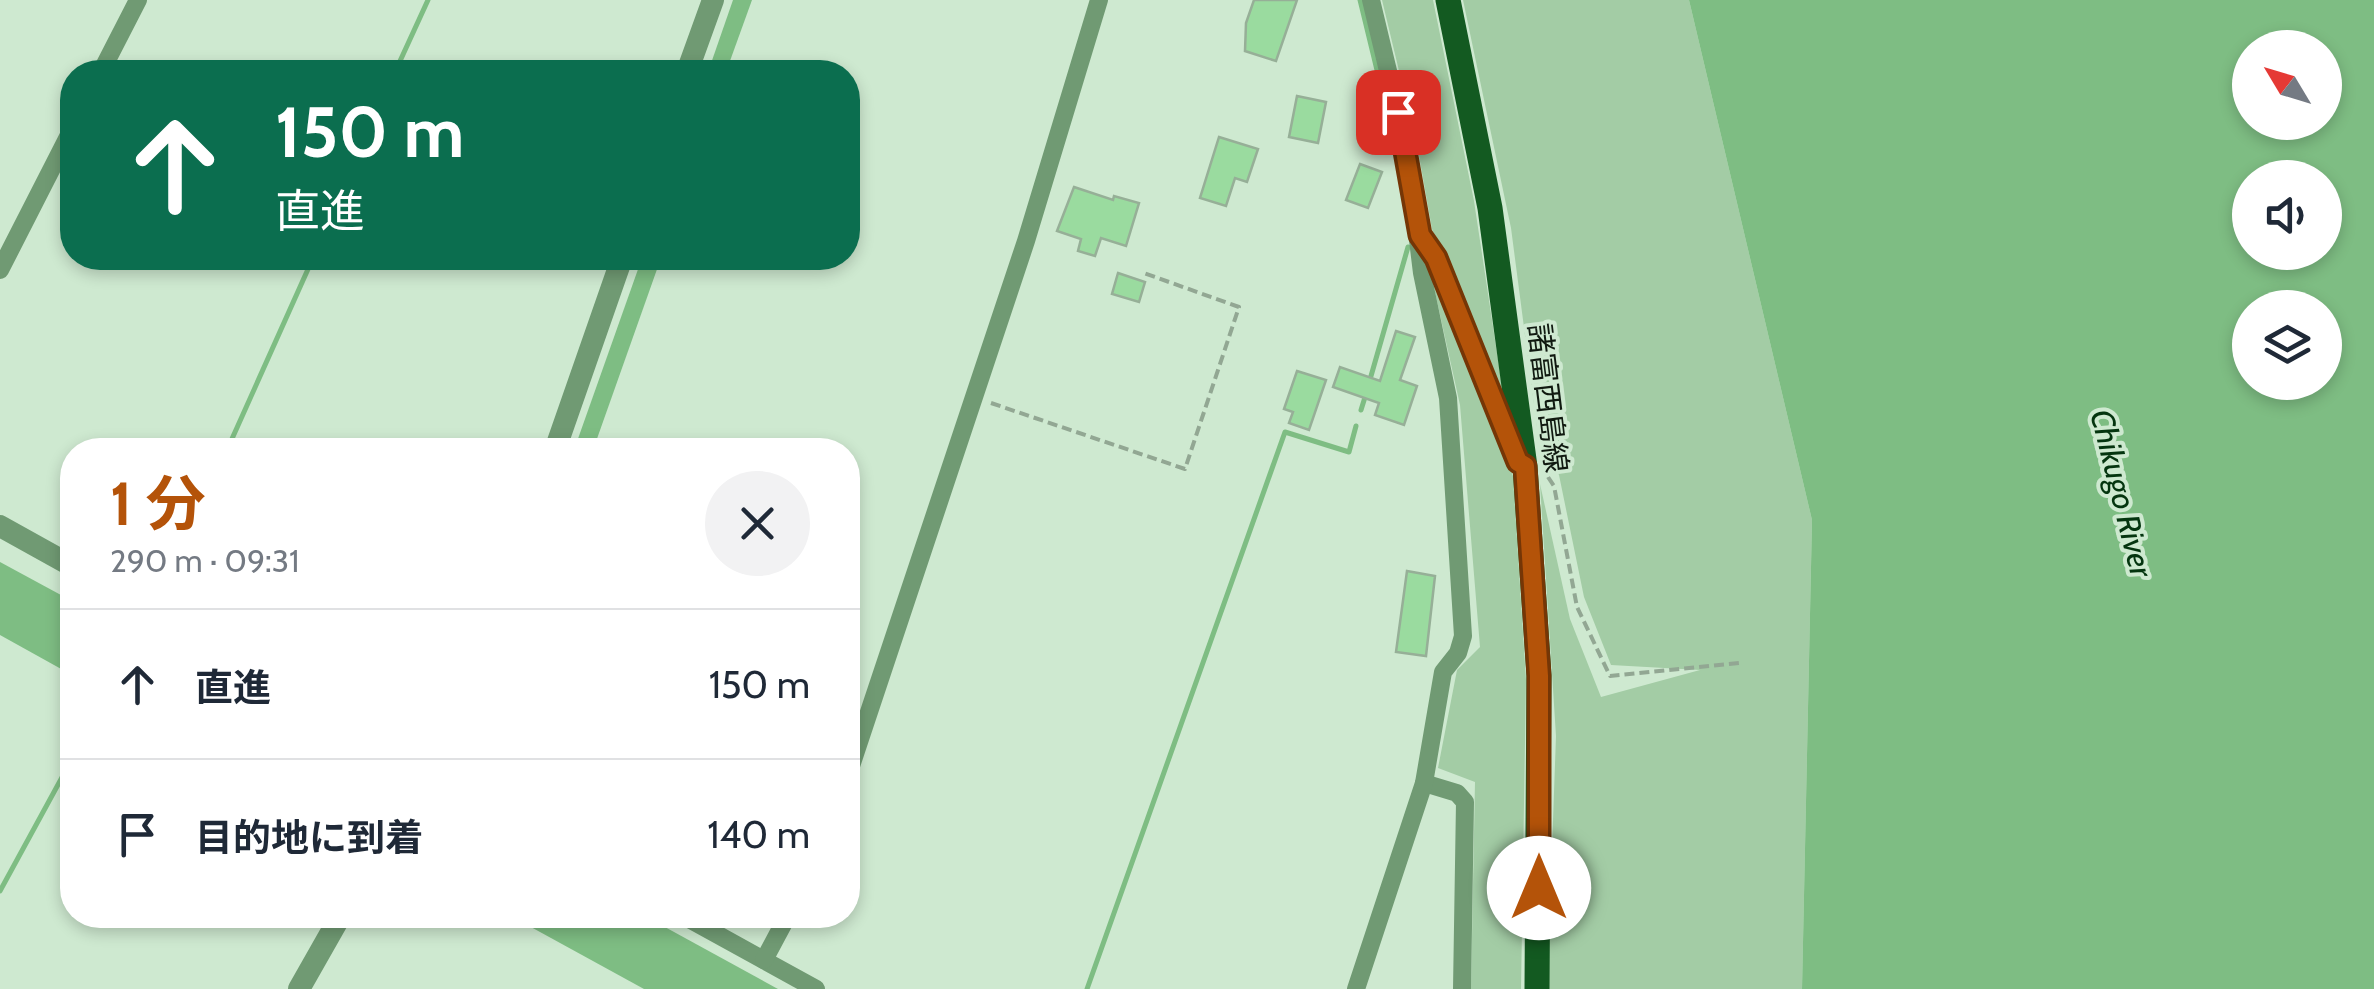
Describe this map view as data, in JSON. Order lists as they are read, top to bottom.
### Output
{
  "streets": {
    "main road": ["諸富西島線"]
  },
  "water": ["Chikugo River"],
  "north": "top left",
  "page": {
    "turn": ["150 m", "直進"],
    "heading": ["1 分", "290 m · 09:31"],
    "list": [
      {
        "name": "直進",
        "value": "150 m"
      },
      {
        "name": "目的地に到着",
        "value": "140 m"
      }
    ]
  }
}
